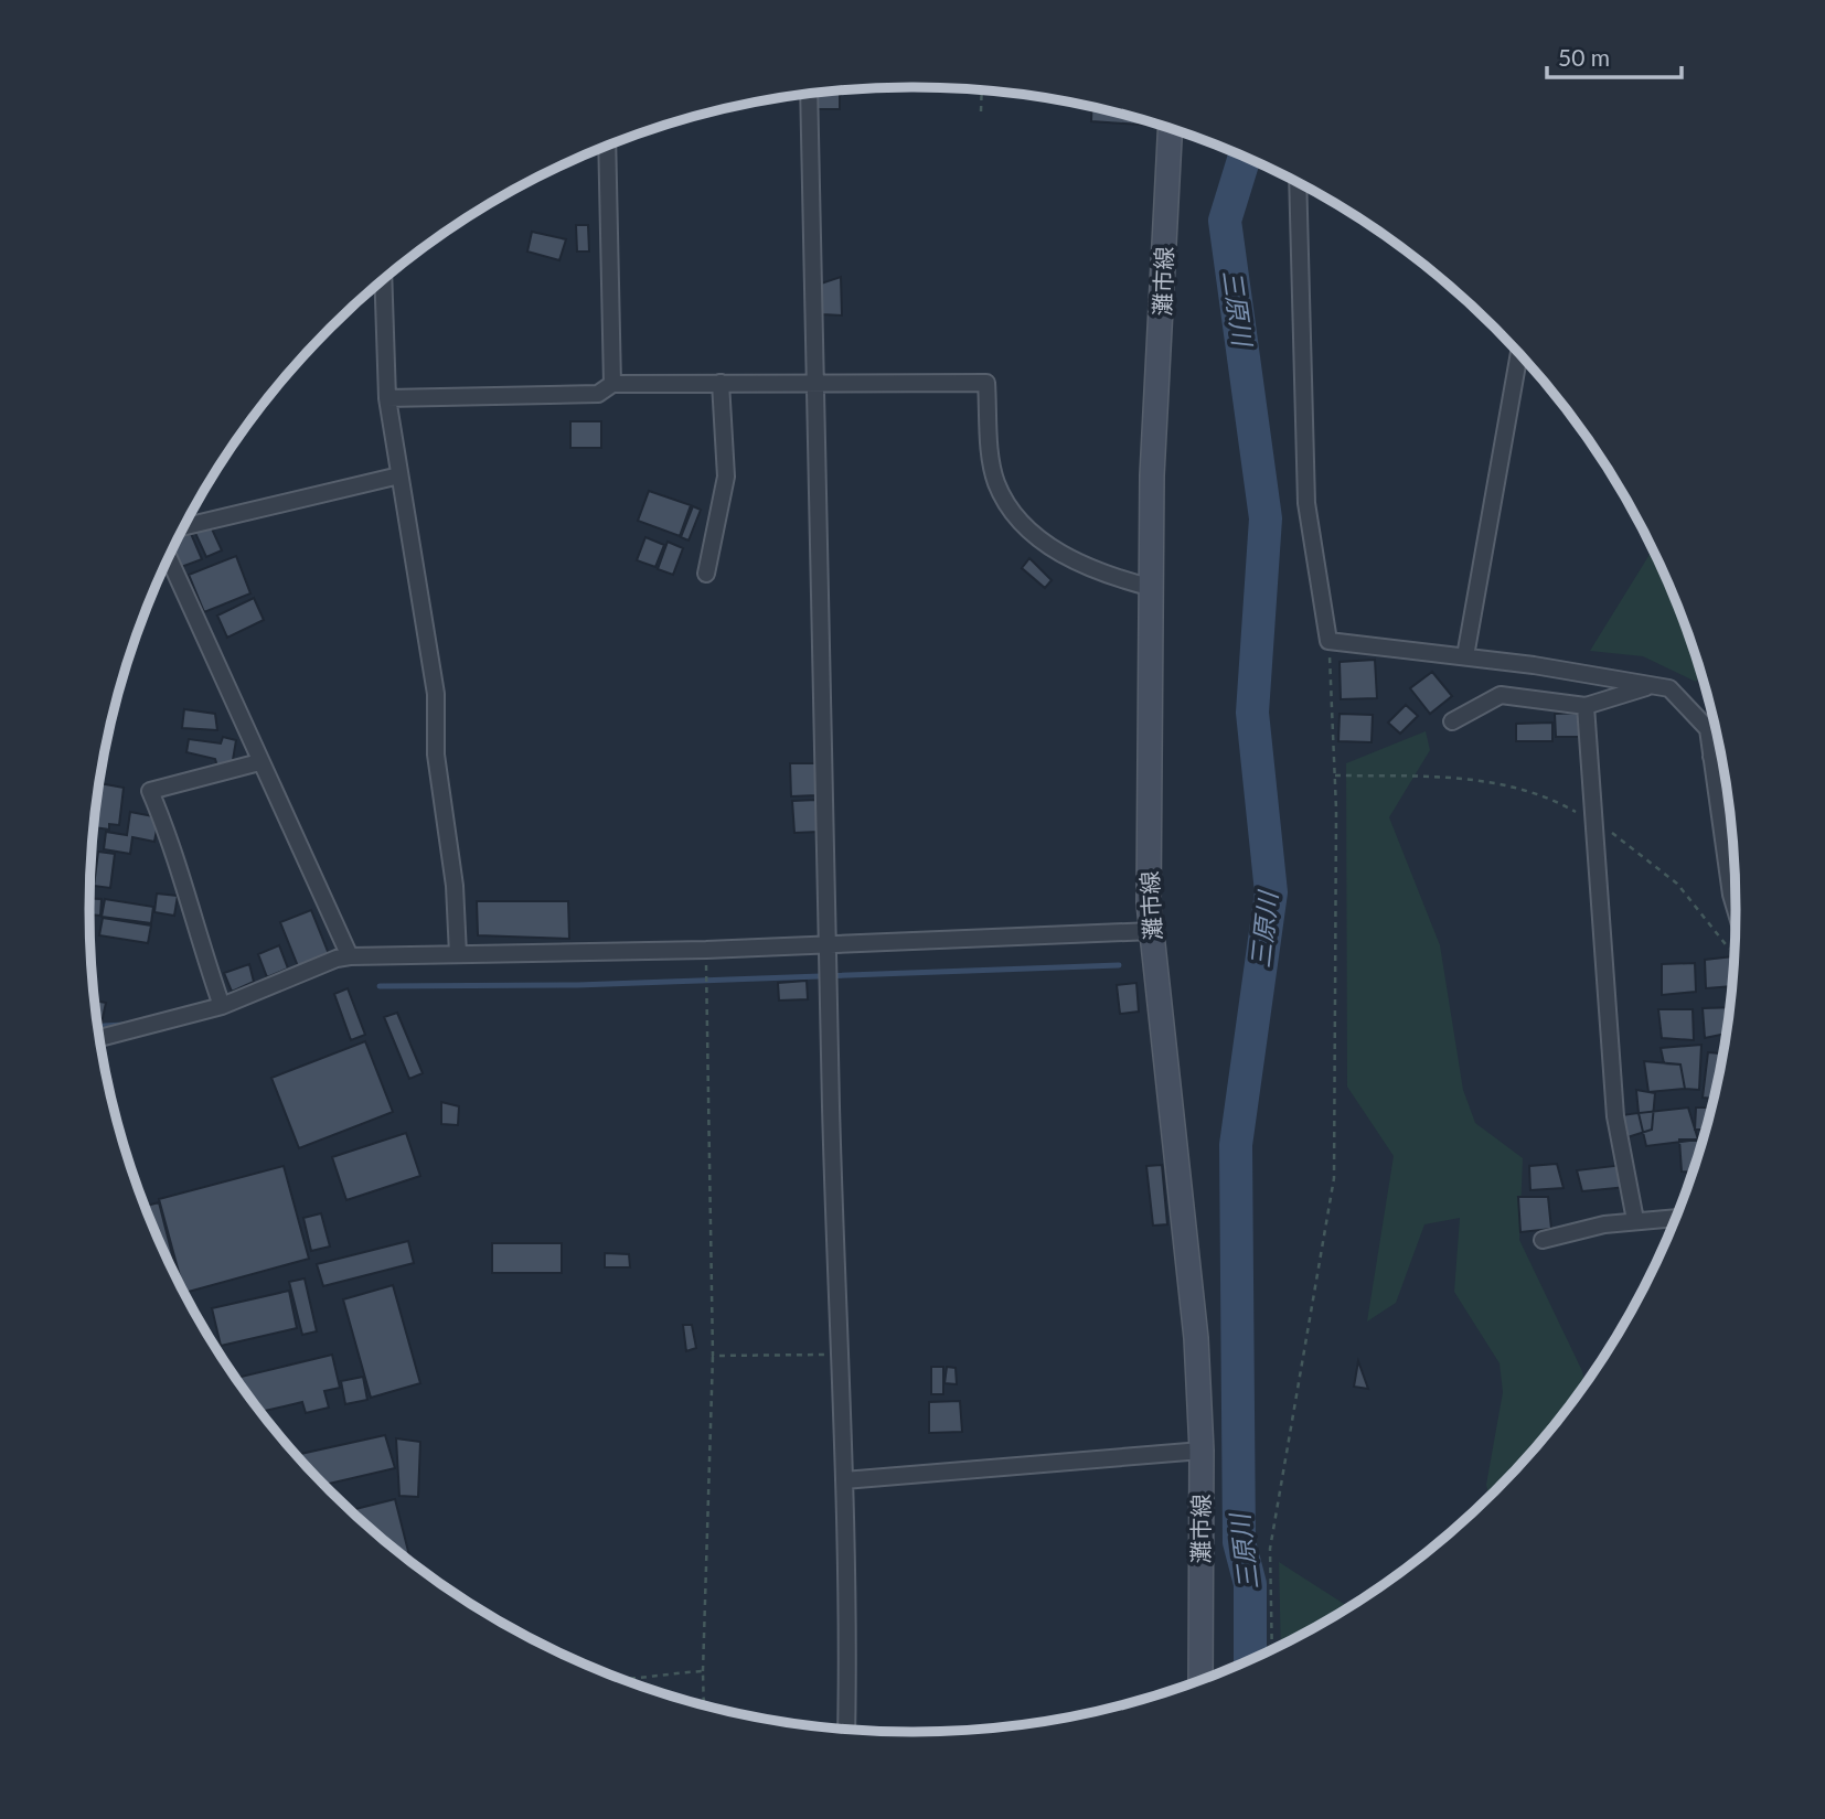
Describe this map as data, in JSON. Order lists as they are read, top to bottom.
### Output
{
  "streets": {
    "main road": ["灘市線"]
  },
  "water": ["三原川"],
  "scale_bar": "50 m"
}
